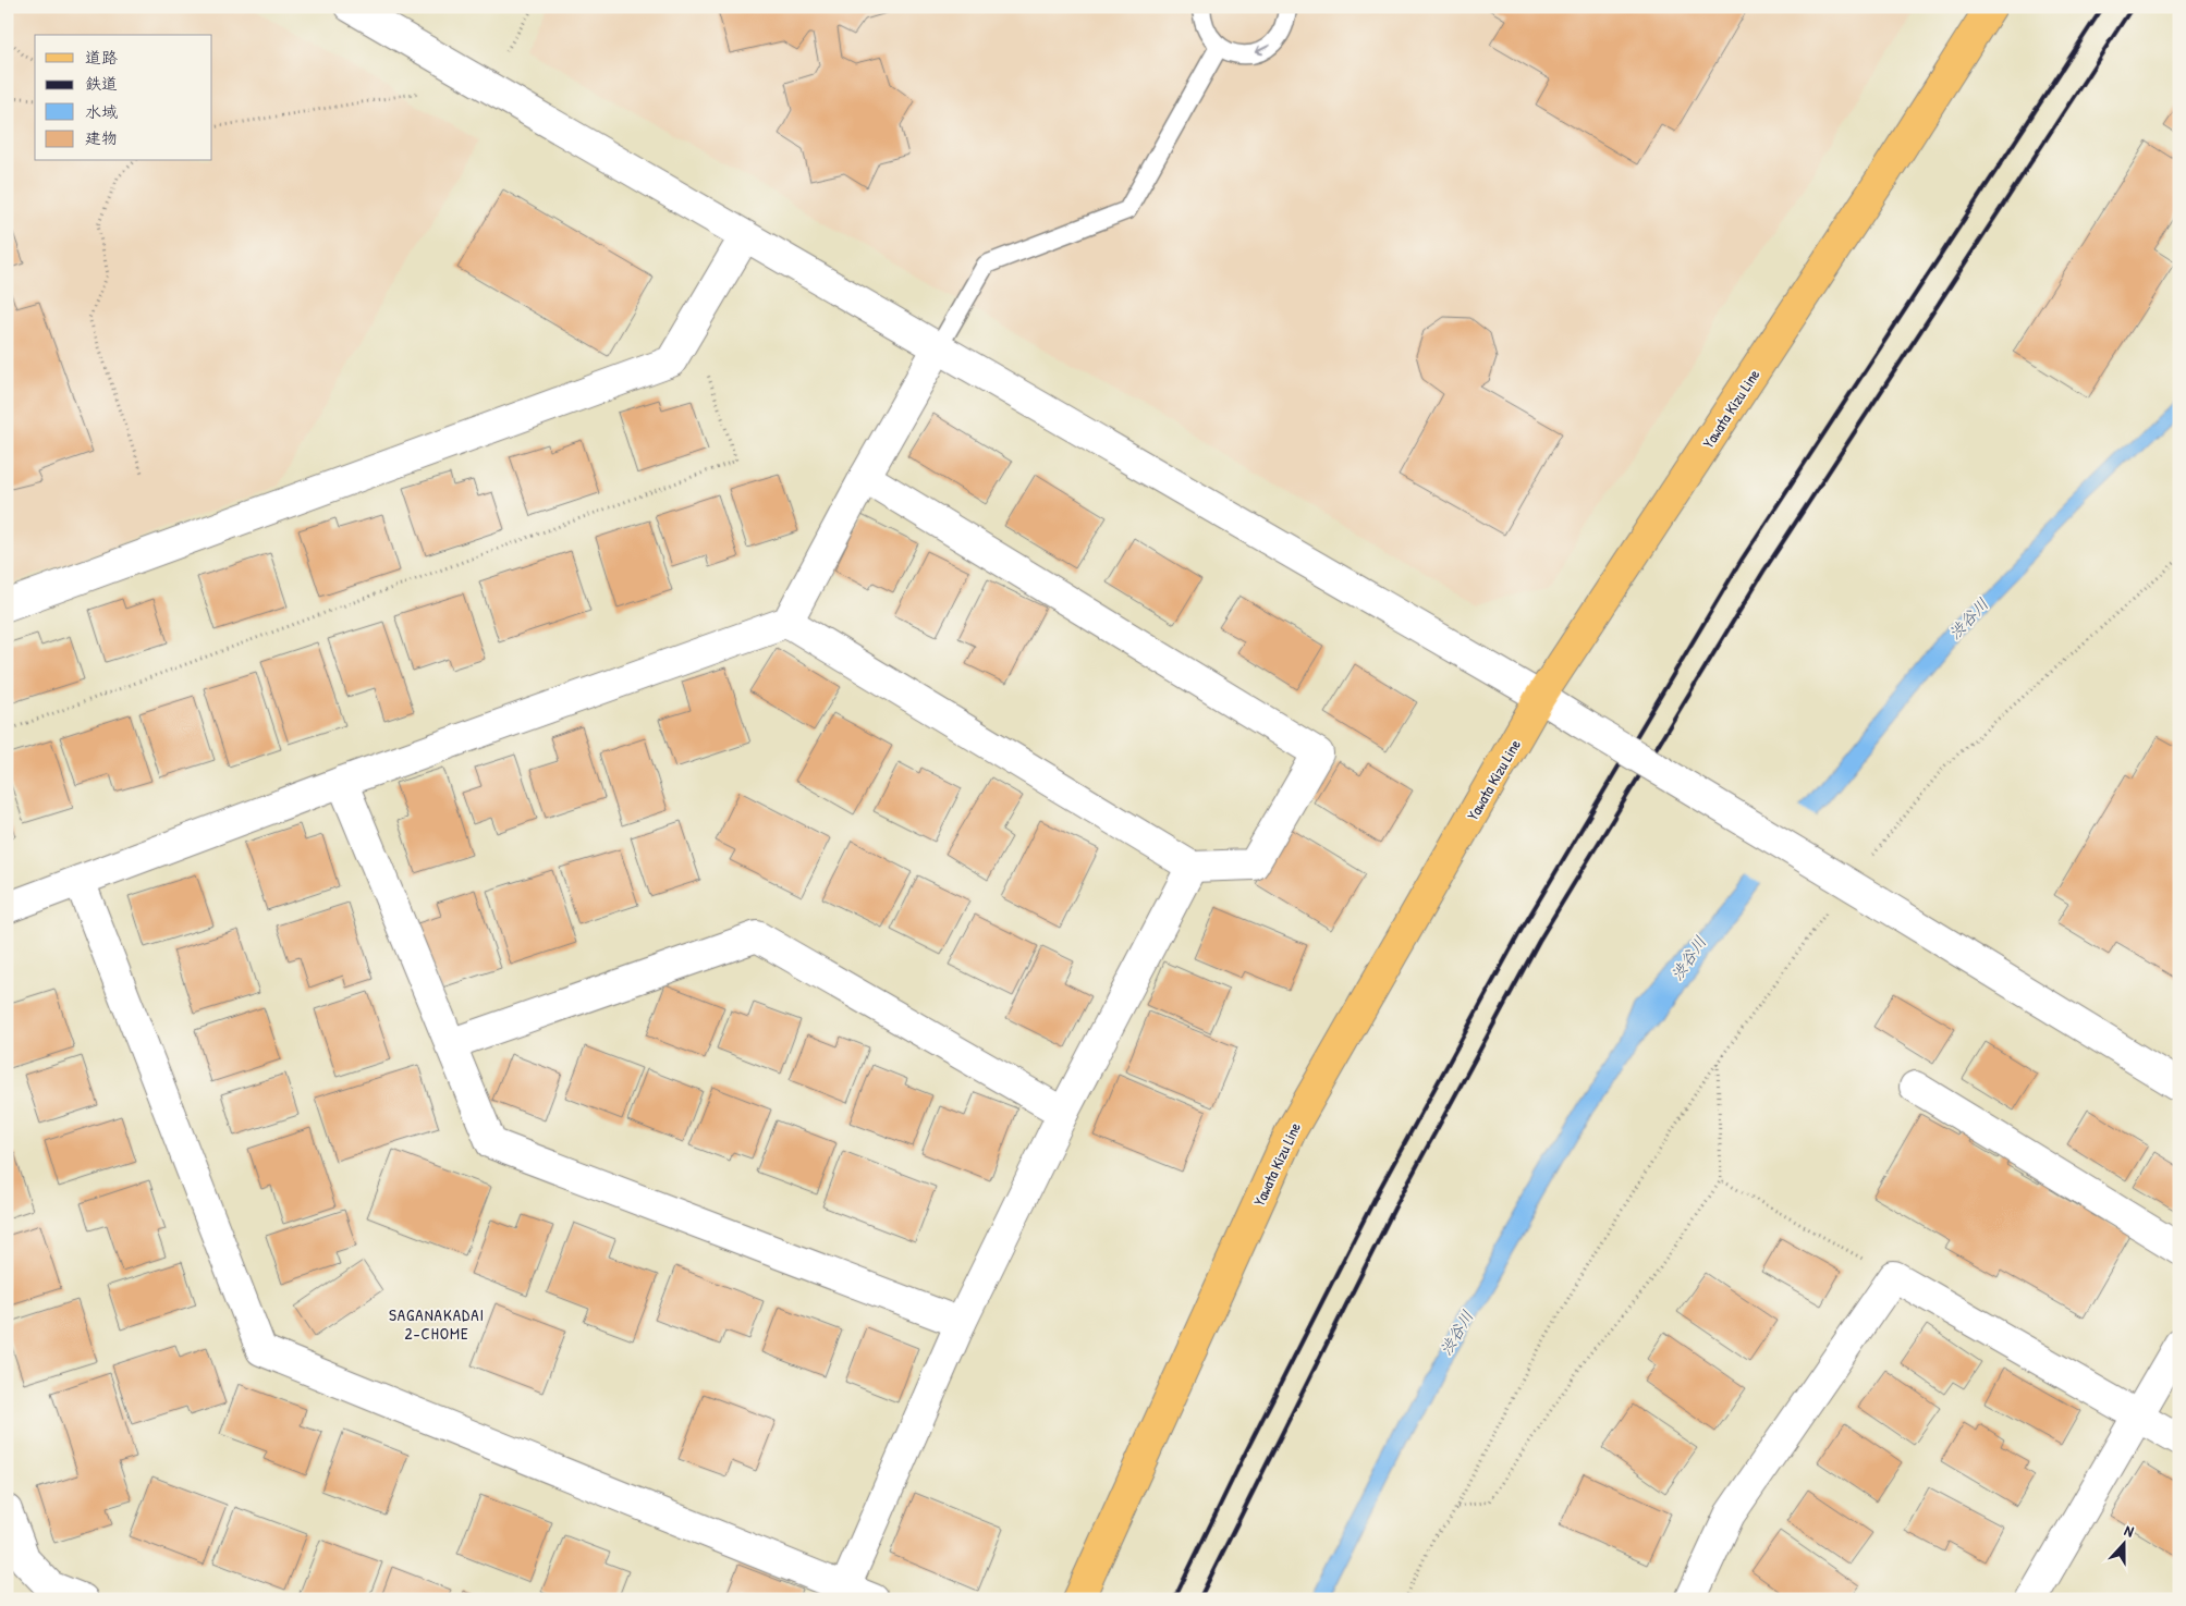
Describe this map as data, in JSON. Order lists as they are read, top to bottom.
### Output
{
  "streets": {
    "main road": ["Yawata Kizu Line"]
  },
  "districts": ["SAGANAKADAI 2-CHOME"],
  "water": ["渋谷川"],
  "legend": [
    "道路",
    "鉄道",
    "水域",
    "建物"
  ],
  "north": "top"
}
